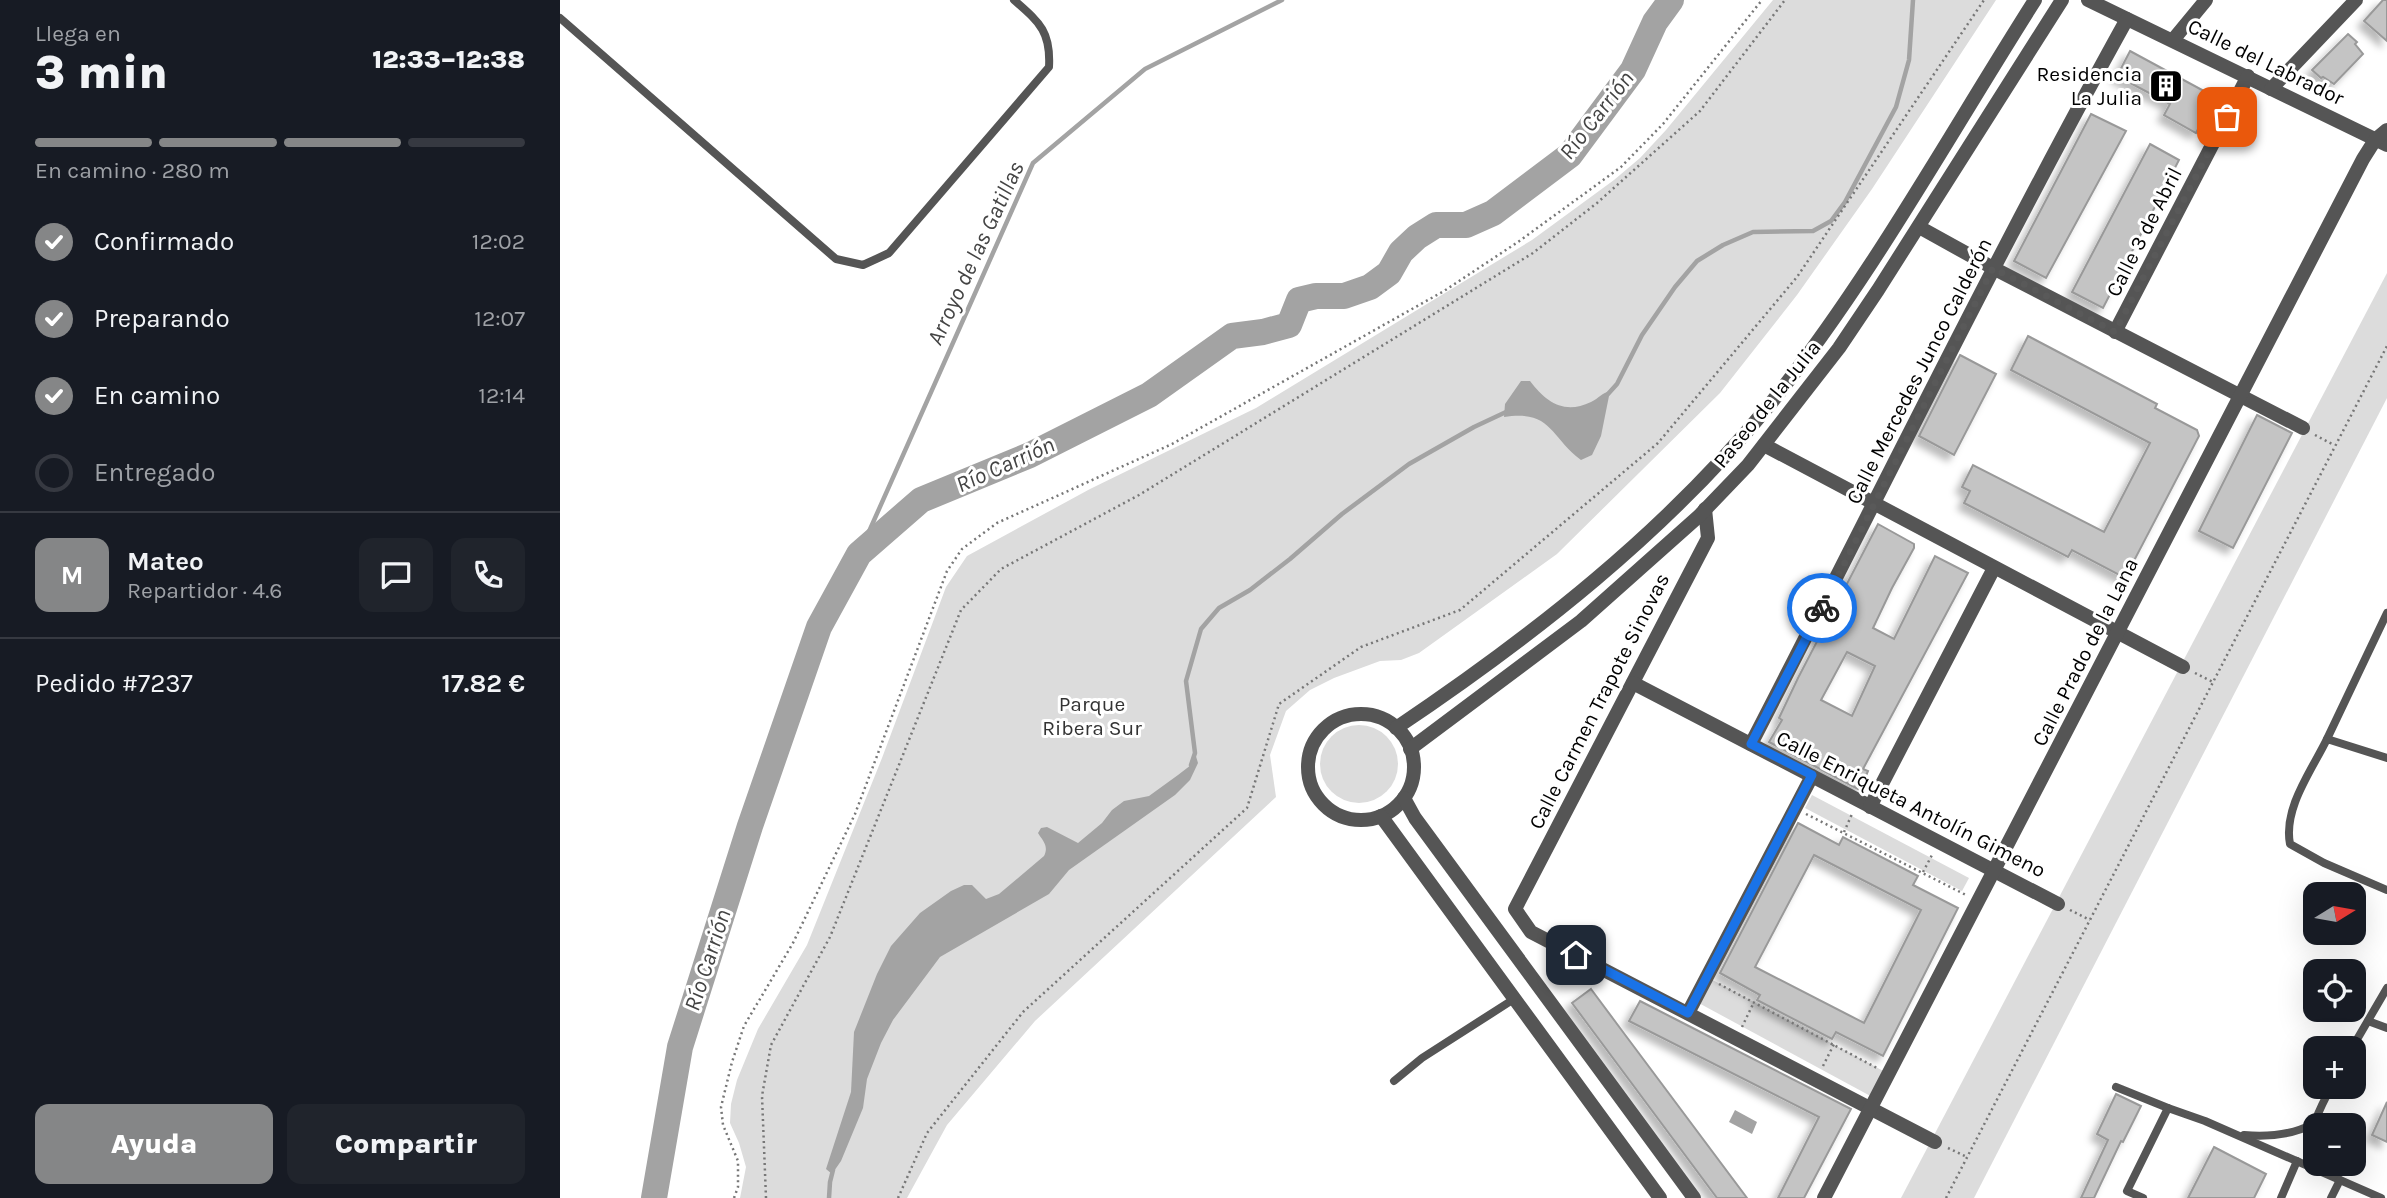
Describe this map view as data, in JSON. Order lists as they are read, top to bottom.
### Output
{
  "streets": {
    "street": [
      "Calle del Labrador",
      "Calle 3 de Abril",
      "Calle Mercedes Junco Calderón",
      "Paseo de la Julia",
      "Calle Prado de la Lana",
      "Calle Carmen Trapote Sinovas",
      "Calle Enriqueta Antolín Gimeno"
    ]
  },
  "crossings": [
    ["Calle del Labrador", "Calle 3 de Abril"],
    ["Calle del Labrador", "Calle Mercedes Junco Calderón"],
    ["Calle del Labrador", "Calle Prado de la Lana"],
    ["Calle Mercedes Junco Calderón", "Calle Enriqueta Antolín Gimeno"],
    ["Paseo de la Julia", "Calle Carmen Trapote Sinovas"],
    ["Calle Prado de la Lana", "Calle Enriqueta Antolín Gimeno"],
    ["Calle Carmen Trapote Sinovas", "Calle Enriqueta Antolín Gimeno"]
  ],
  "water": ["Río Carrión", "Arroyo de las Gatillas"],
  "parks": ["Parque Ribera Sur"],
  "places": {
    "building": ["Residencia La Julia"]
  },
  "north": "right",
  "page": {
    "heading": ["3 min", "Llega en", "12:33–12:38"],
    "panel": [
      "Mateo",
      "Repartidor · 4.6",
      "Pedido #7237",
      "17.82 €"
    ],
    "bar": "En camino · 280 m",
    "list": [
      ["Confirmado", "12:02"],
      ["Preparando", "12:07"],
      ["En camino", "12:14"],
      "Entregado"
    ],
    "round": "M",
    "map_buttons": ["+", "−"],
    "buttons": ["Ayuda", "Compartir"]
  }
}
